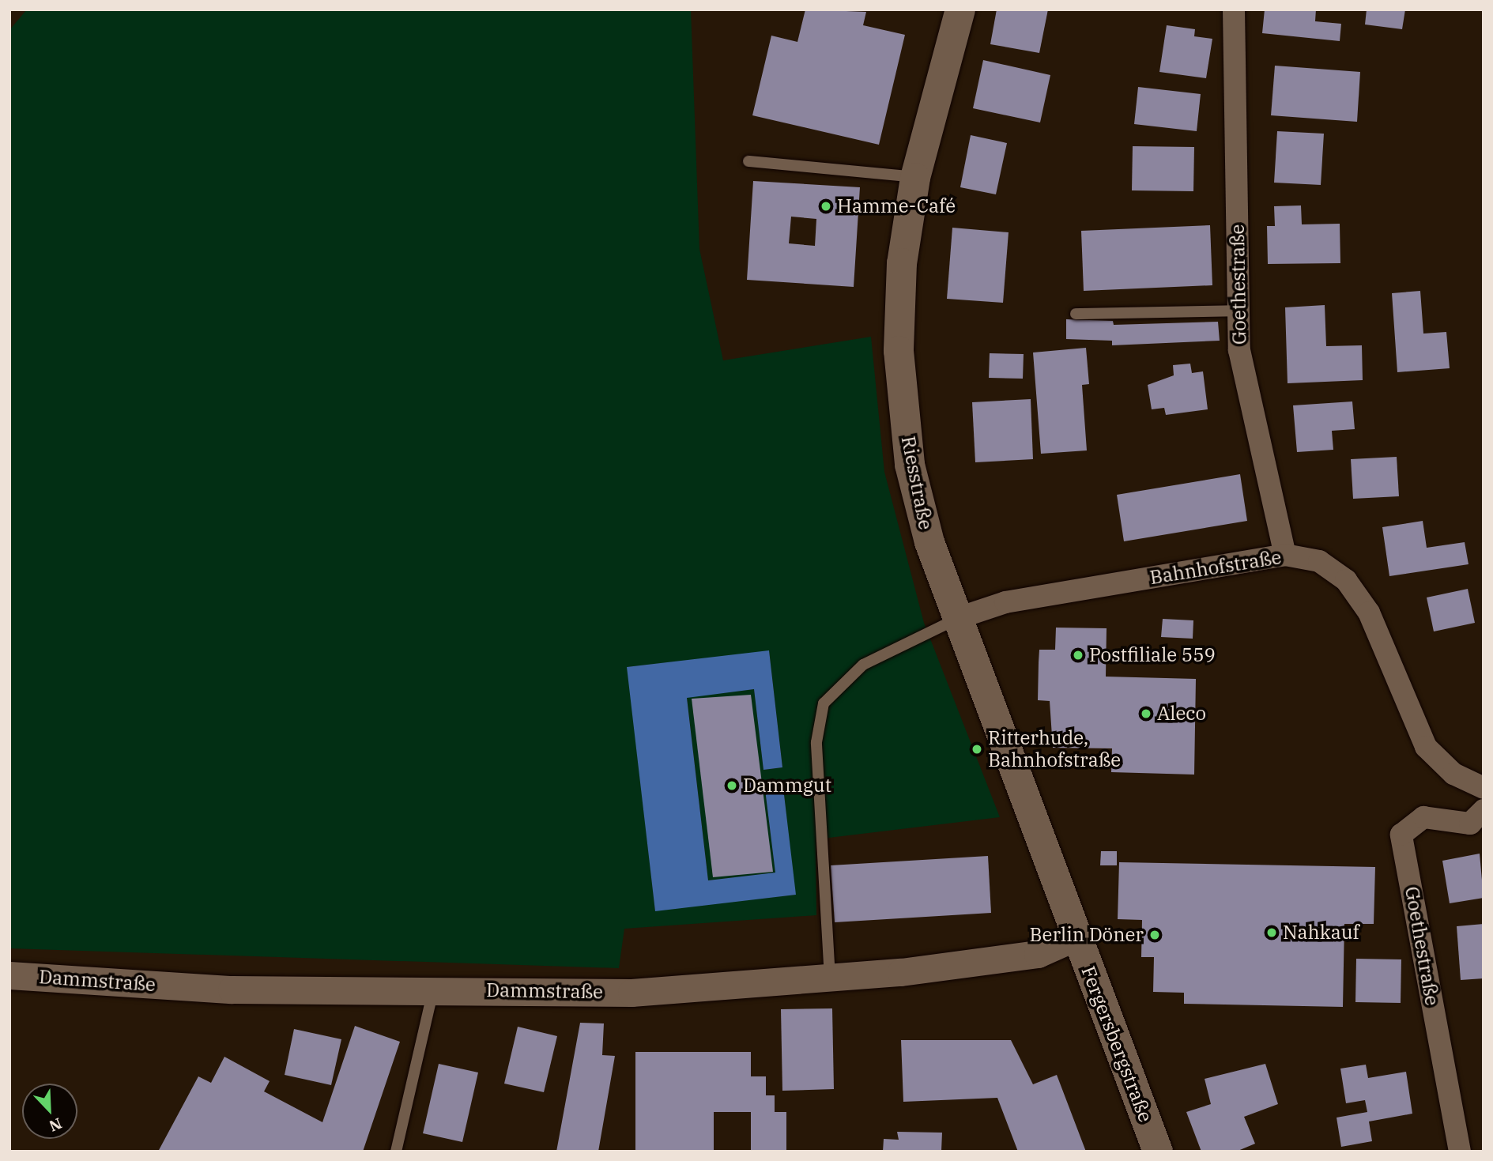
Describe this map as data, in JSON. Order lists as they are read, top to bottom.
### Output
{
  "streets": {
    "main road": ["Riesstraße", "Fergersbergstraße"],
    "street": ["Goethestraße", "Bahnhofstraße", "Dammstraße"]
  },
  "crossings": [
    ["Goethestraße", "Bahnhofstraße"],
    ["Riesstraße", "Bahnhofstraße"],
    ["Riesstraße", "Dammstraße"],
    ["Riesstraße", "Fergersbergstraße"],
    ["Dammstraße", "Fergersbergstraße"]
  ],
  "places": [
    "Hamme-Café",
    "Postfiliale 559",
    "Aleco",
    "Ritterhude, Bahnhofstraße",
    "Dammgut",
    "Nahkauf",
    "Berlin Döner"
  ],
  "north": "bottom right"
}
